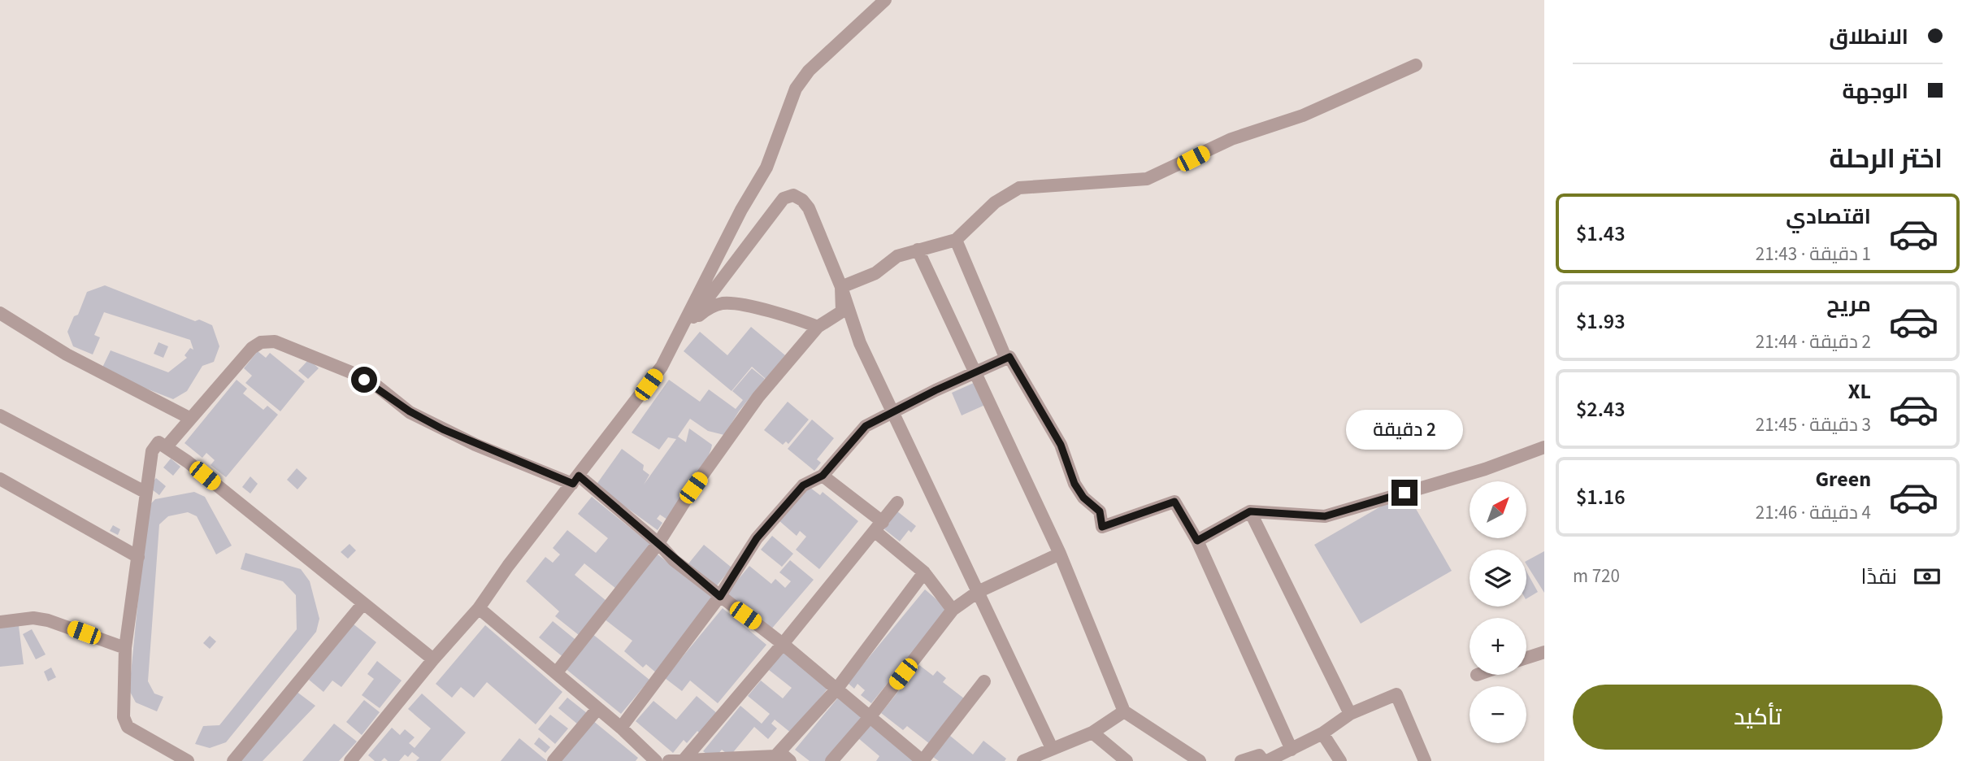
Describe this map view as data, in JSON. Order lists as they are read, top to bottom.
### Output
{
  "north": "top right",
  "page": {
    "banner": ["الانطلاق", "الوجهة"],
    "heading": "اختر الرحلة",
    "list": [
      {
        "name": "اقتصادي",
        "note": "1 دقيقة · 21:43",
        "value": "$1.43"
      },
      {
        "name": "مريح",
        "note": "2 دقيقة · 21:44",
        "value": "$1.93"
      },
      {
        "name": "XL",
        "note": "3 دقيقة · 21:45",
        "value": "$2.43"
      },
      {
        "name": "Green",
        "note": "4 دقيقة · 21:46",
        "value": "$1.16"
      }
    ],
    "bubble": "2 دقيقة",
    "map_buttons": ["+", "−"],
    "pay": ["نقدًا", "720 m"],
    "buttons": "تأكيد"
  }
}
